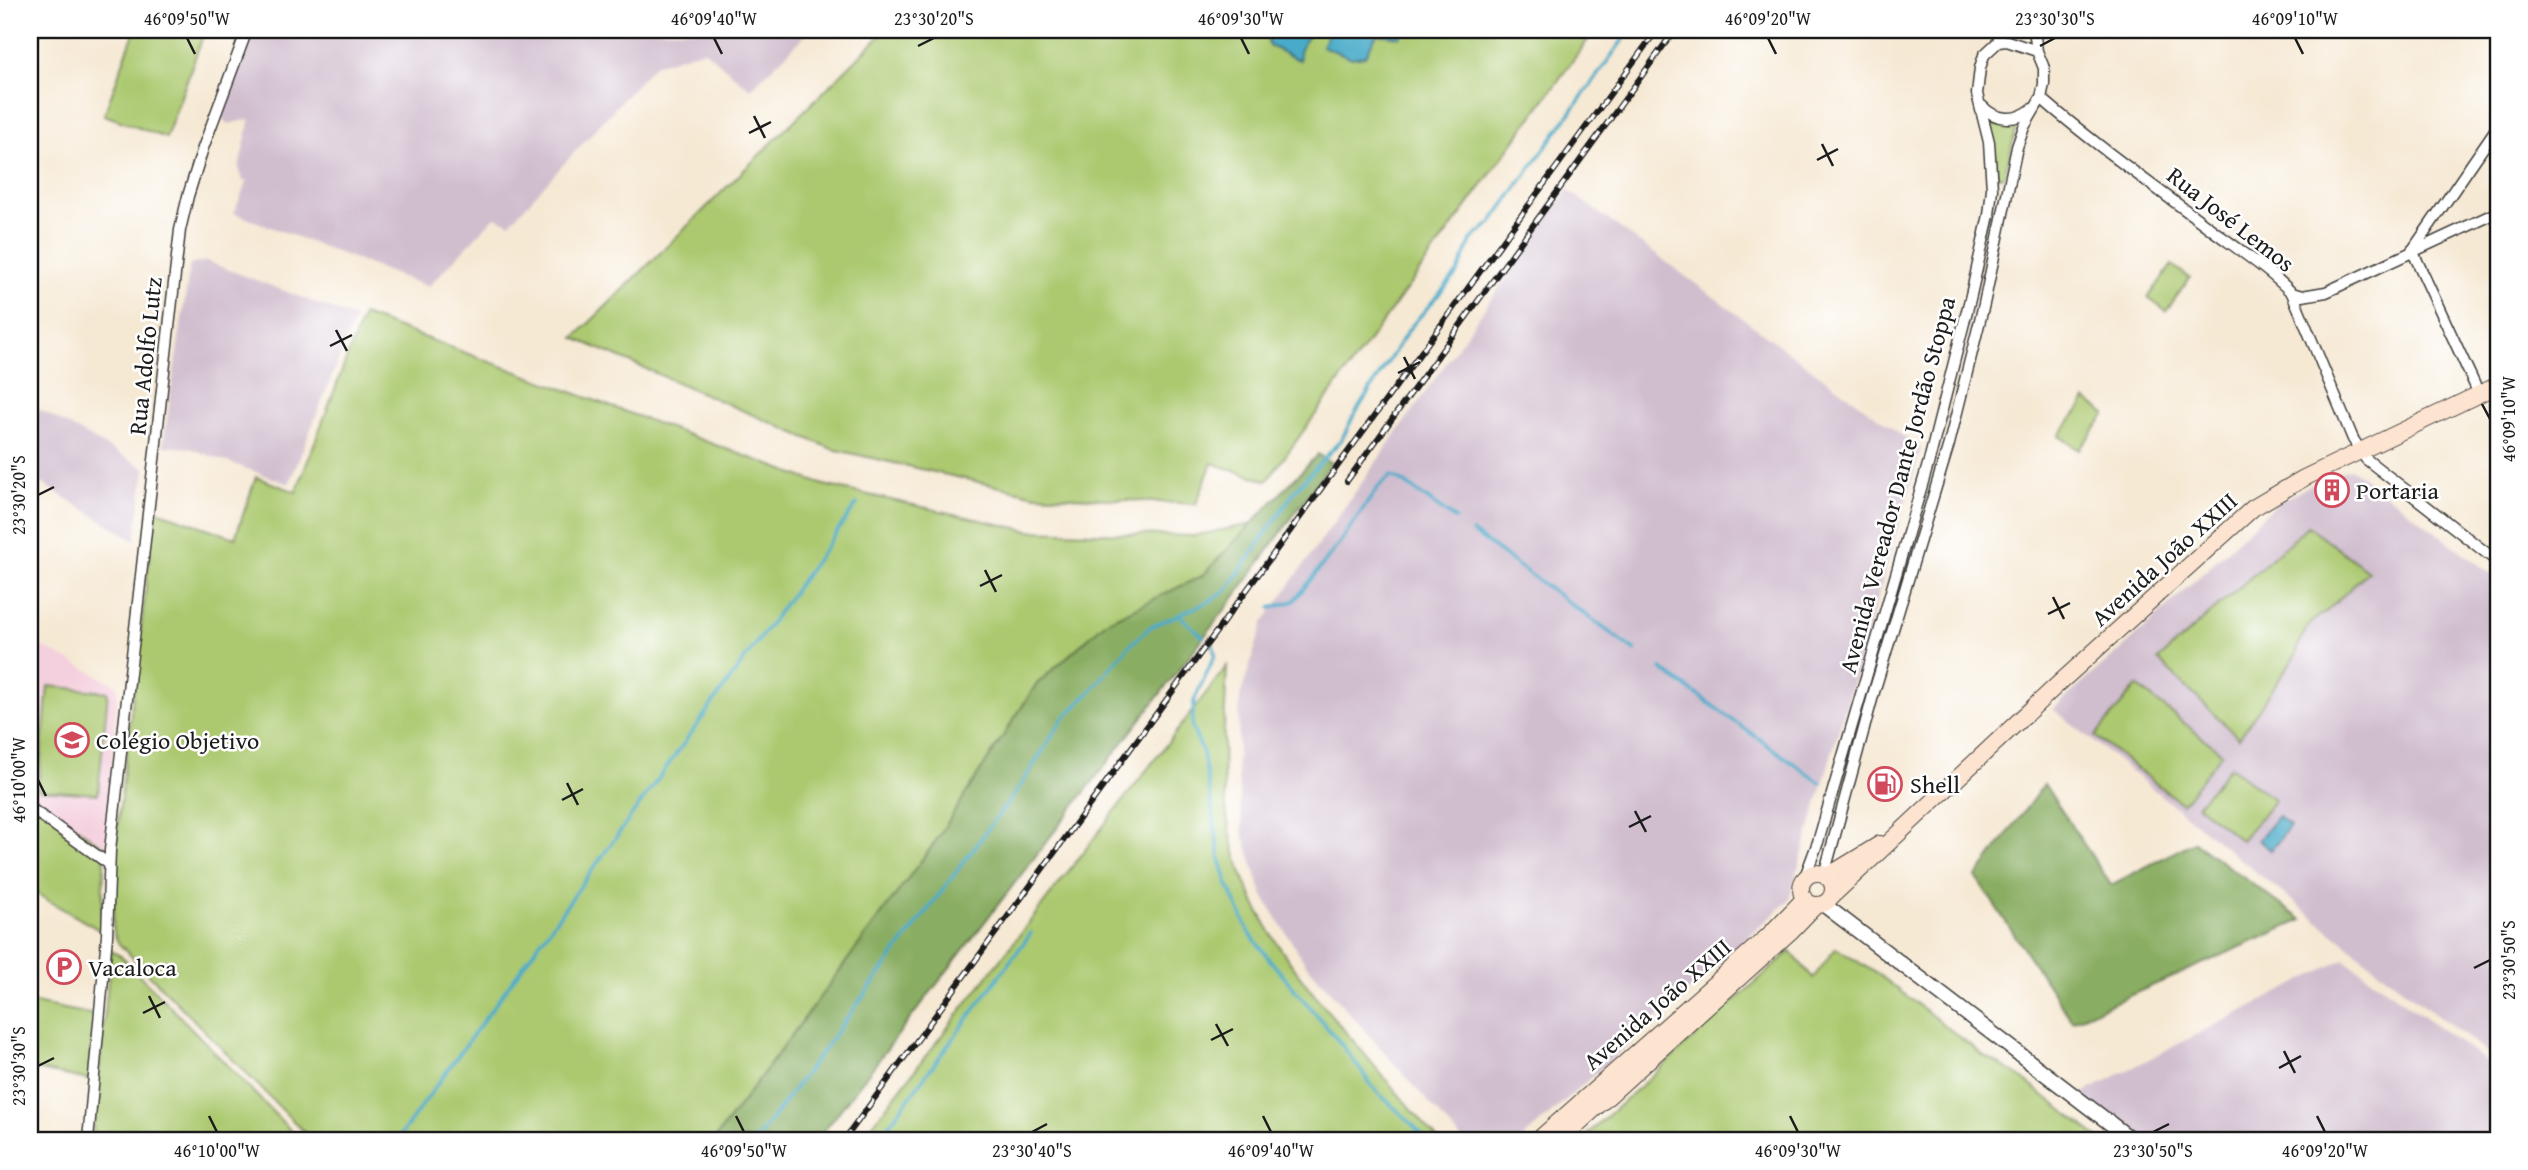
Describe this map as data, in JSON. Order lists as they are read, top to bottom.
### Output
{
  "streets": {
    "main road": ["Avenida João XXIII"],
    "street": ["Rua José Lemos", "Rua Adolfo Lutz", "Avenida Vereador Dante Jordão Stoppa"]
  },
  "crossings": [
    ["Rua José Lemos", "Avenida Vereador Dante Jordão Stoppa"],
    ["Rua José Lemos", "Avenida João XXIII"],
    ["Avenida Vereador Dante Jordão Stoppa", "Avenida João XXIII"]
  ],
  "places": {
    "building": ["Portaria"],
    "school or university": ["Colégio Objetivo"],
    "fuel station": ["Shell"],
    "parking": ["Vacaloca"]
  },
  "coordinates": [
    "46°09'50\"W",
    "46°09'40\"W",
    "23°30'20\"S",
    "46°09'30\"W",
    "46°09'20\"W",
    "23°30'30\"S",
    "46°09'10\"W",
    "46°10'00\"W",
    "23°30'50\"S",
    "23°30'40\"S"
  ]
}
